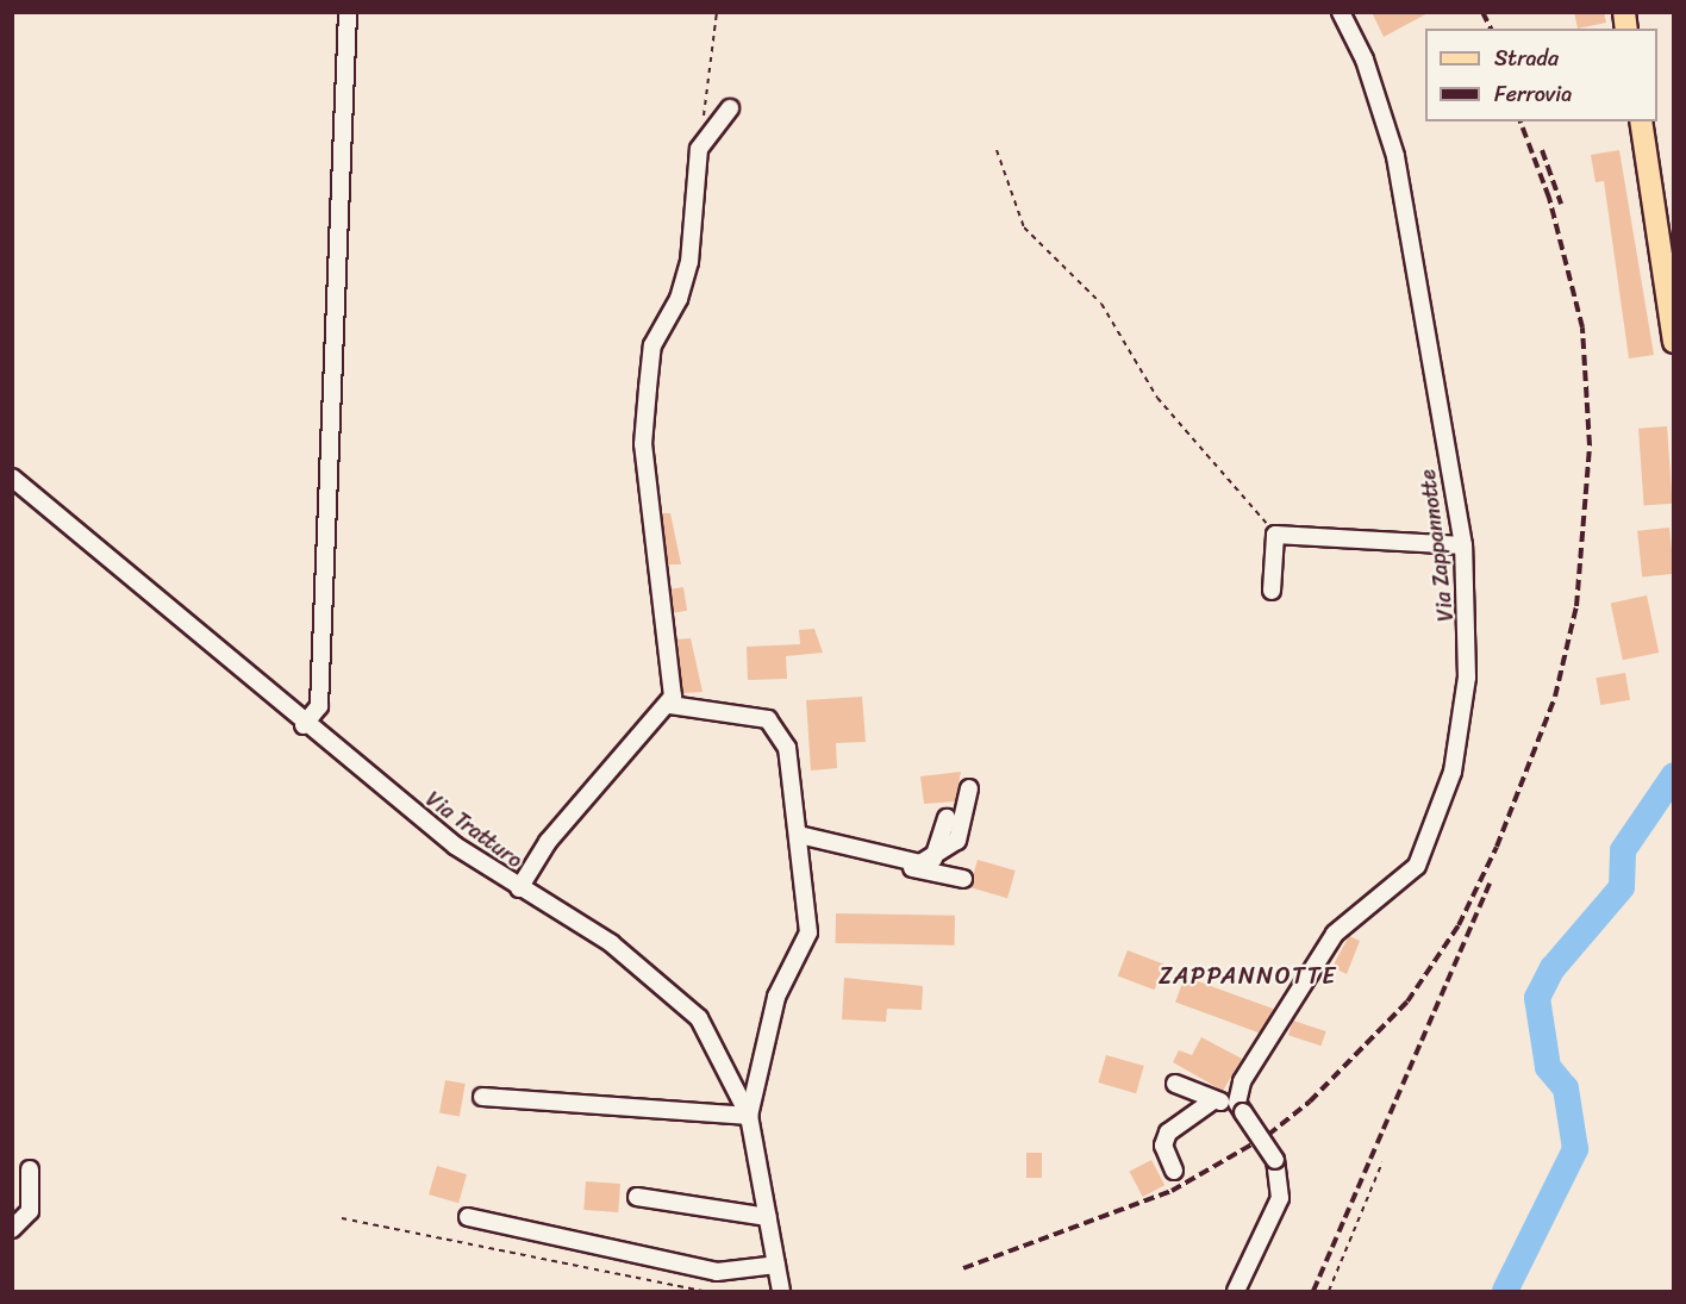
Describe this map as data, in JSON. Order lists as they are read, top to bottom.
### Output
{
  "streets": {
    "street": ["Via Zappannotte", "Via Tratturo"]
  },
  "districts": ["ZAPPANNOTTE"],
  "legend": ["Strada", "Ferrovia"]
}
